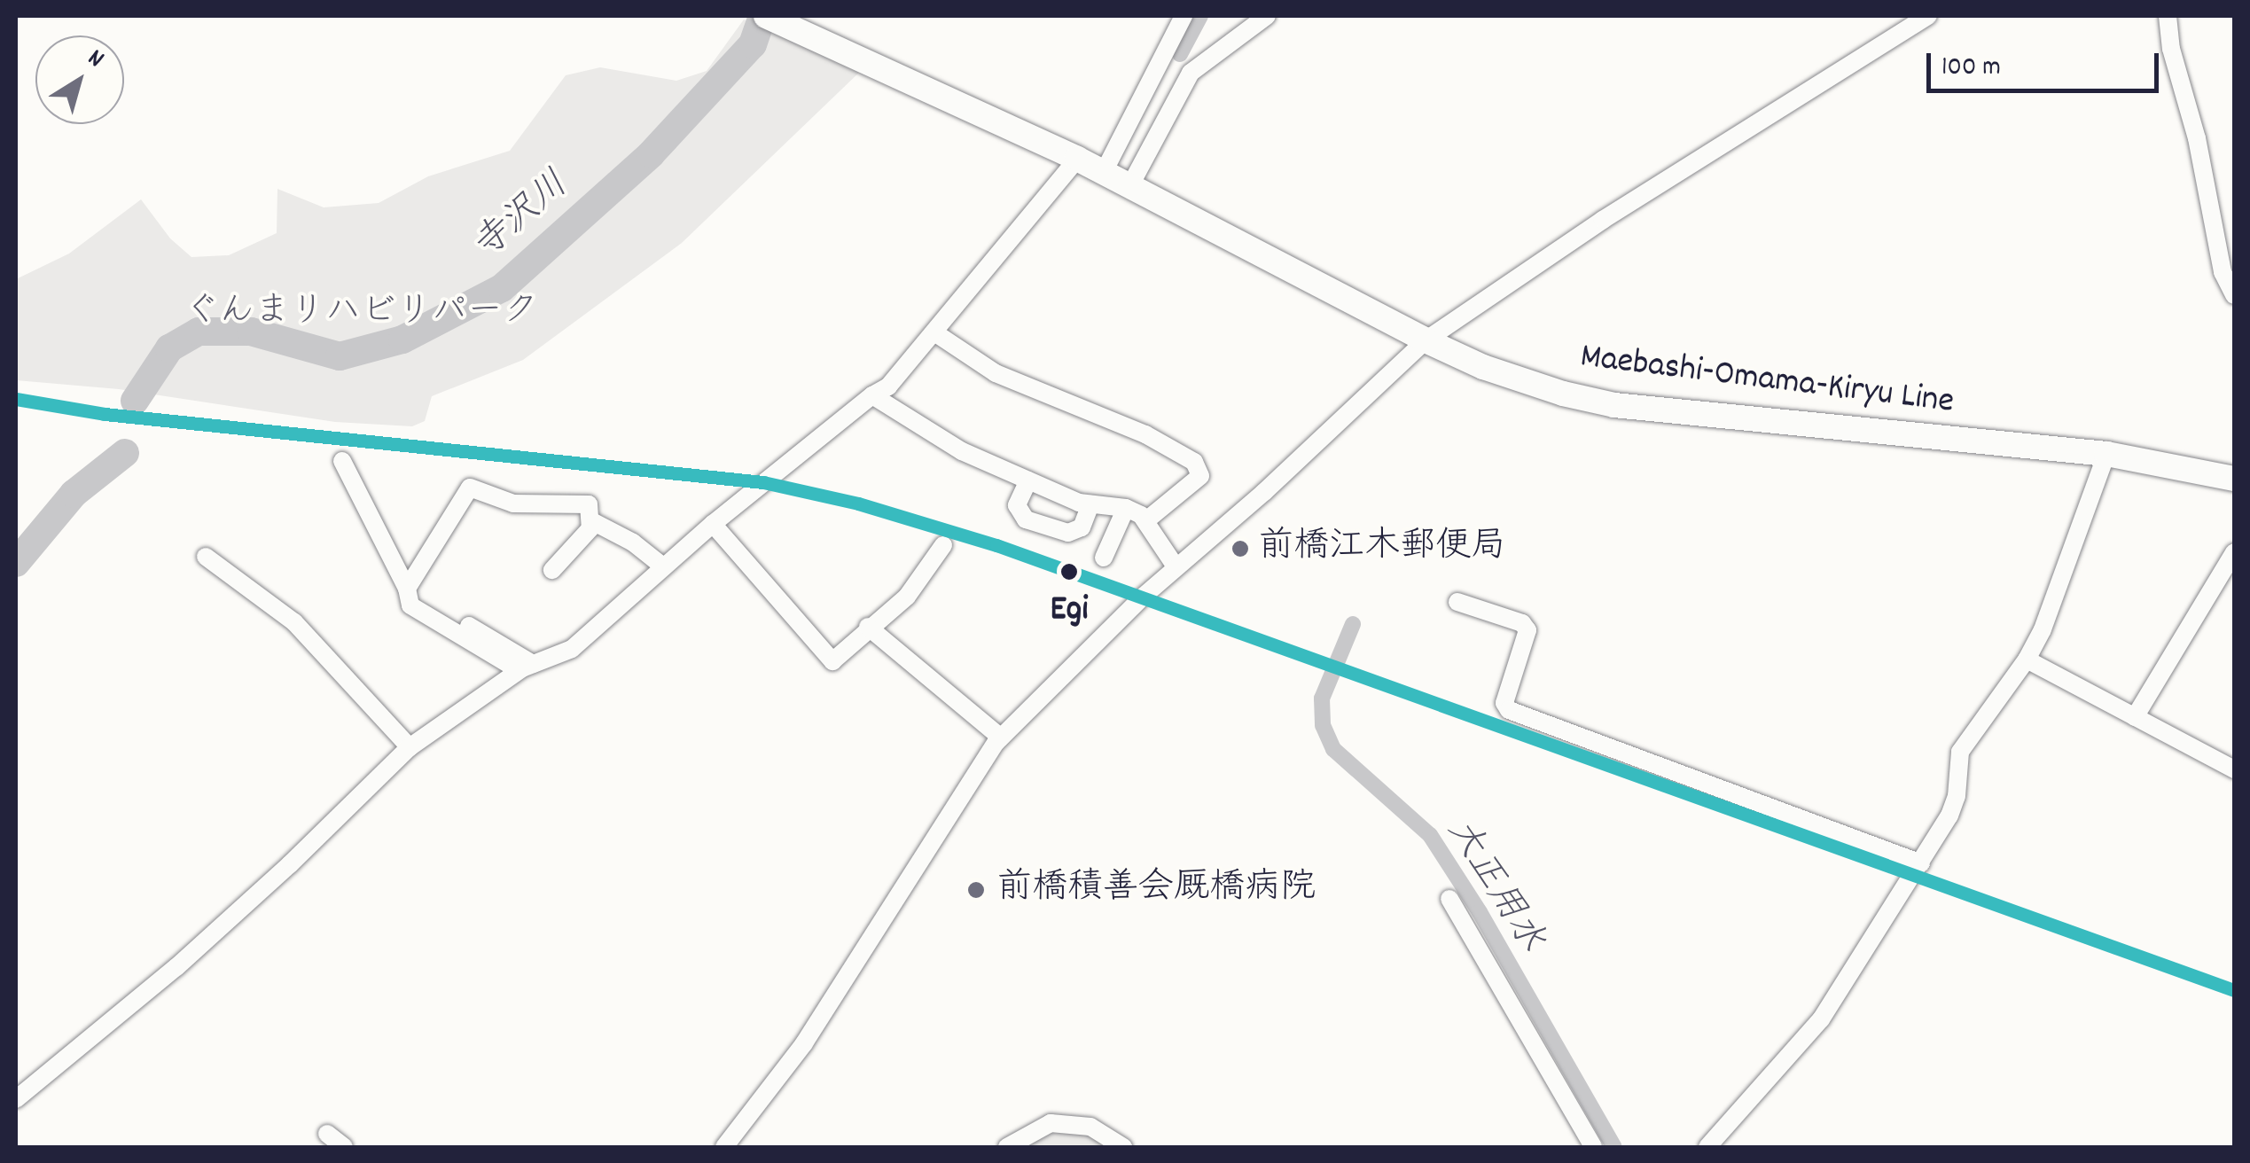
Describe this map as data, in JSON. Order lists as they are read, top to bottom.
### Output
{
  "streets": {
    "main road": ["Maebashi-Omama-Kiryu Line"]
  },
  "water": ["寺沢川", "大正用水"],
  "parks": ["ぐんまリハビリパーク"],
  "places": ["前橋江木郵便局", "Egi", "前橋積善会厩橋病院"],
  "scale_bar": "100 m",
  "north": "top right"
}
